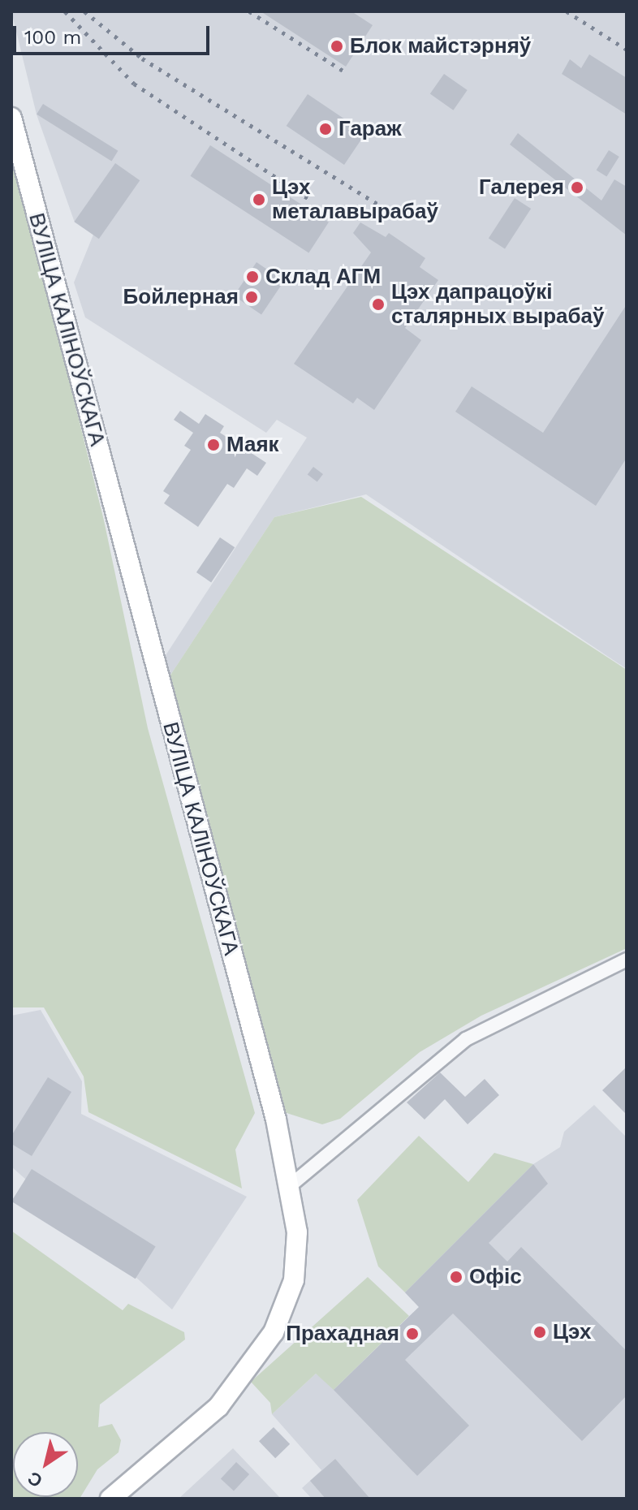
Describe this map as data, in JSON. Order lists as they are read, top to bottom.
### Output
{
  "streets": {
    "street": ["ВУЛІЦА КАЛІНОЎСКАГА"]
  },
  "places": [
    "Блок майстэрняў",
    "Гараж",
    "Галерея",
    "Цэх металавырабаў",
    "Склад АГМ",
    "Бойлерная",
    "Цэх дапрацоўкі сталярных вырабаў",
    "Маяк",
    "Офіс",
    "Цэх",
    "Прахадная"
  ],
  "scale_bar": "100 m",
  "north": "bottom left"
}
